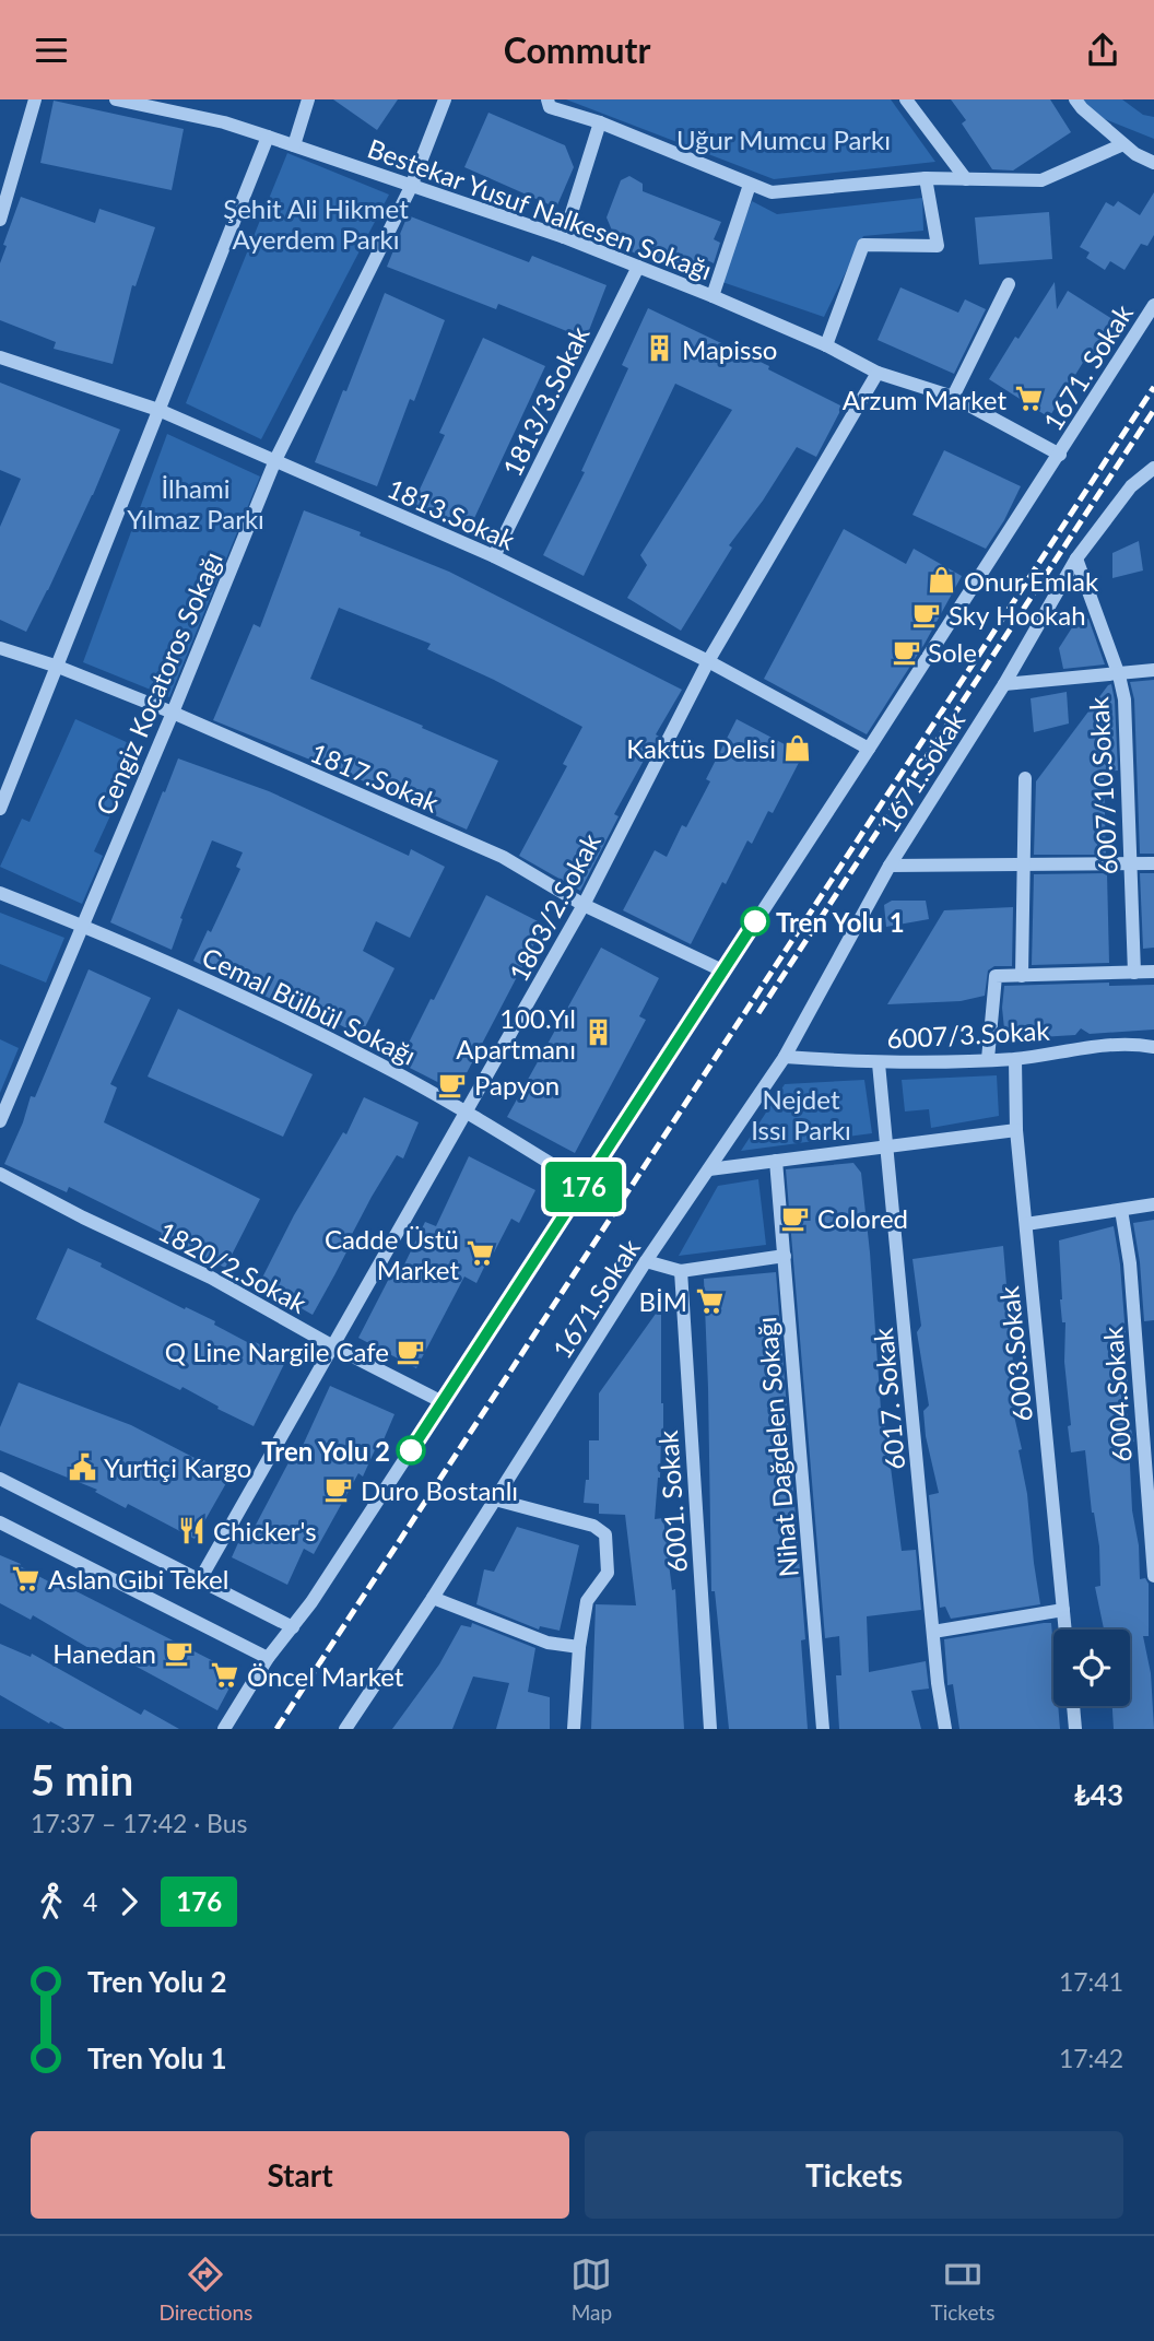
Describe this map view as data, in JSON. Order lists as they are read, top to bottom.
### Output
{
  "streets": {
    "street": [
      "Bestekar Yusuf Nalkesen Sokağı",
      "1671. Sokak",
      "1813/3.Sokak",
      "1813.Sokak",
      "Cengiz Kocatoros Sokağı",
      "1671.Sokak",
      "1817.Sokak",
      "6007/10.Sokak",
      "1803/2.Sokak",
      "Cemal Bülbül Sokağı",
      "6007/3.Sokak",
      "1820/2.Sokak",
      "6003.Sokak",
      "6004.Sokak",
      "6017. Sokak",
      "Nihat Dağdelen Sokağı",
      "6001. Sokak"
    ]
  },
  "crossings": [
    ["Bestekar Yusuf Nalkesen Sokağı", "1671. Sokak"],
    ["Bestekar Yusuf Nalkesen Sokağı", "1813/3.Sokak"],
    ["Bestekar Yusuf Nalkesen Sokağı", "Cengiz Kocatoros Sokağı"],
    ["Bestekar Yusuf Nalkesen Sokağı", "1671.Sokak"],
    ["Bestekar Yusuf Nalkesen Sokağı", "1803/2.Sokak"],
    ["1671. Sokak", "1671.Sokak"],
    ["1813/3.Sokak", "1813.Sokak"],
    ["1813.Sokak", "Cengiz Kocatoros Sokağı"],
    ["1813.Sokak", "1671.Sokak"],
    ["1813.Sokak", "1803/2.Sokak"],
    ["Cengiz Kocatoros Sokağı", "1817.Sokak"],
    ["Cengiz Kocatoros Sokağı", "Cemal Bülbül Sokağı"],
    ["1671.Sokak", "1817.Sokak"],
    ["1671.Sokak", "6007/10.Sokak"],
    ["1671.Sokak", "Cemal Bülbül Sokağı"],
    ["1671.Sokak", "6007/3.Sokak"],
    ["1671.Sokak", "1820/2.Sokak"],
    ["1817.Sokak", "1803/2.Sokak"],
    ["1803/2.Sokak", "Cemal Bülbül Sokağı"],
    ["1803/2.Sokak", "1820/2.Sokak"],
    ["6007/3.Sokak", "6003.Sokak"],
    ["6007/3.Sokak", "6017. Sokak"]
  ],
  "parks": [
    "Uğur Mumcu Parkı",
    "Şehit Ali Hikmet Ayerdem Parkı",
    "İlhami Yılmaz Parkı",
    "Nejdet Issı Parkı"
  ],
  "places": {
    "building": ["Mapisso", "100.Yıl Apartmanı"],
    "supermarket": [
      "Arzum Market",
      "Cadde Üstü Market",
      "BİM",
      "Aslan Gibi Tekel",
      "Öncel Market"
    ],
    "shop": ["Onur Emlak", "Kaktüs Delisi"],
    "cafe": [
      "Sky Hookah",
      "Sole",
      "Papyon",
      "Colored",
      "Q Line Nargile Cafe",
      "Duro Bostanlı",
      "Hanedan"
    ],
    "other": ["Tren Yolu 1", "Tren Yolu 2"],
    "public building": ["Yurtiçi Kargo"],
    "restaurant": ["Chicker's"]
  },
  "lines": ["bus line 176"],
  "page": {
    "header": "Commutr",
    "on_map": "176",
    "heading": ["5 min", "17:37 – 17:42 · Bus", "₺43"],
    "legs": ["4", "176"],
    "list": [
      {
        "name": "Tren Yolu 2",
        "value": "17:41"
      },
      {
        "name": "Tren Yolu 1",
        "value": "17:42"
      }
    ],
    "buttons": ["Start", "Tickets"],
    "tabs": ["Directions", "Map", "Tickets"]
  }
}
